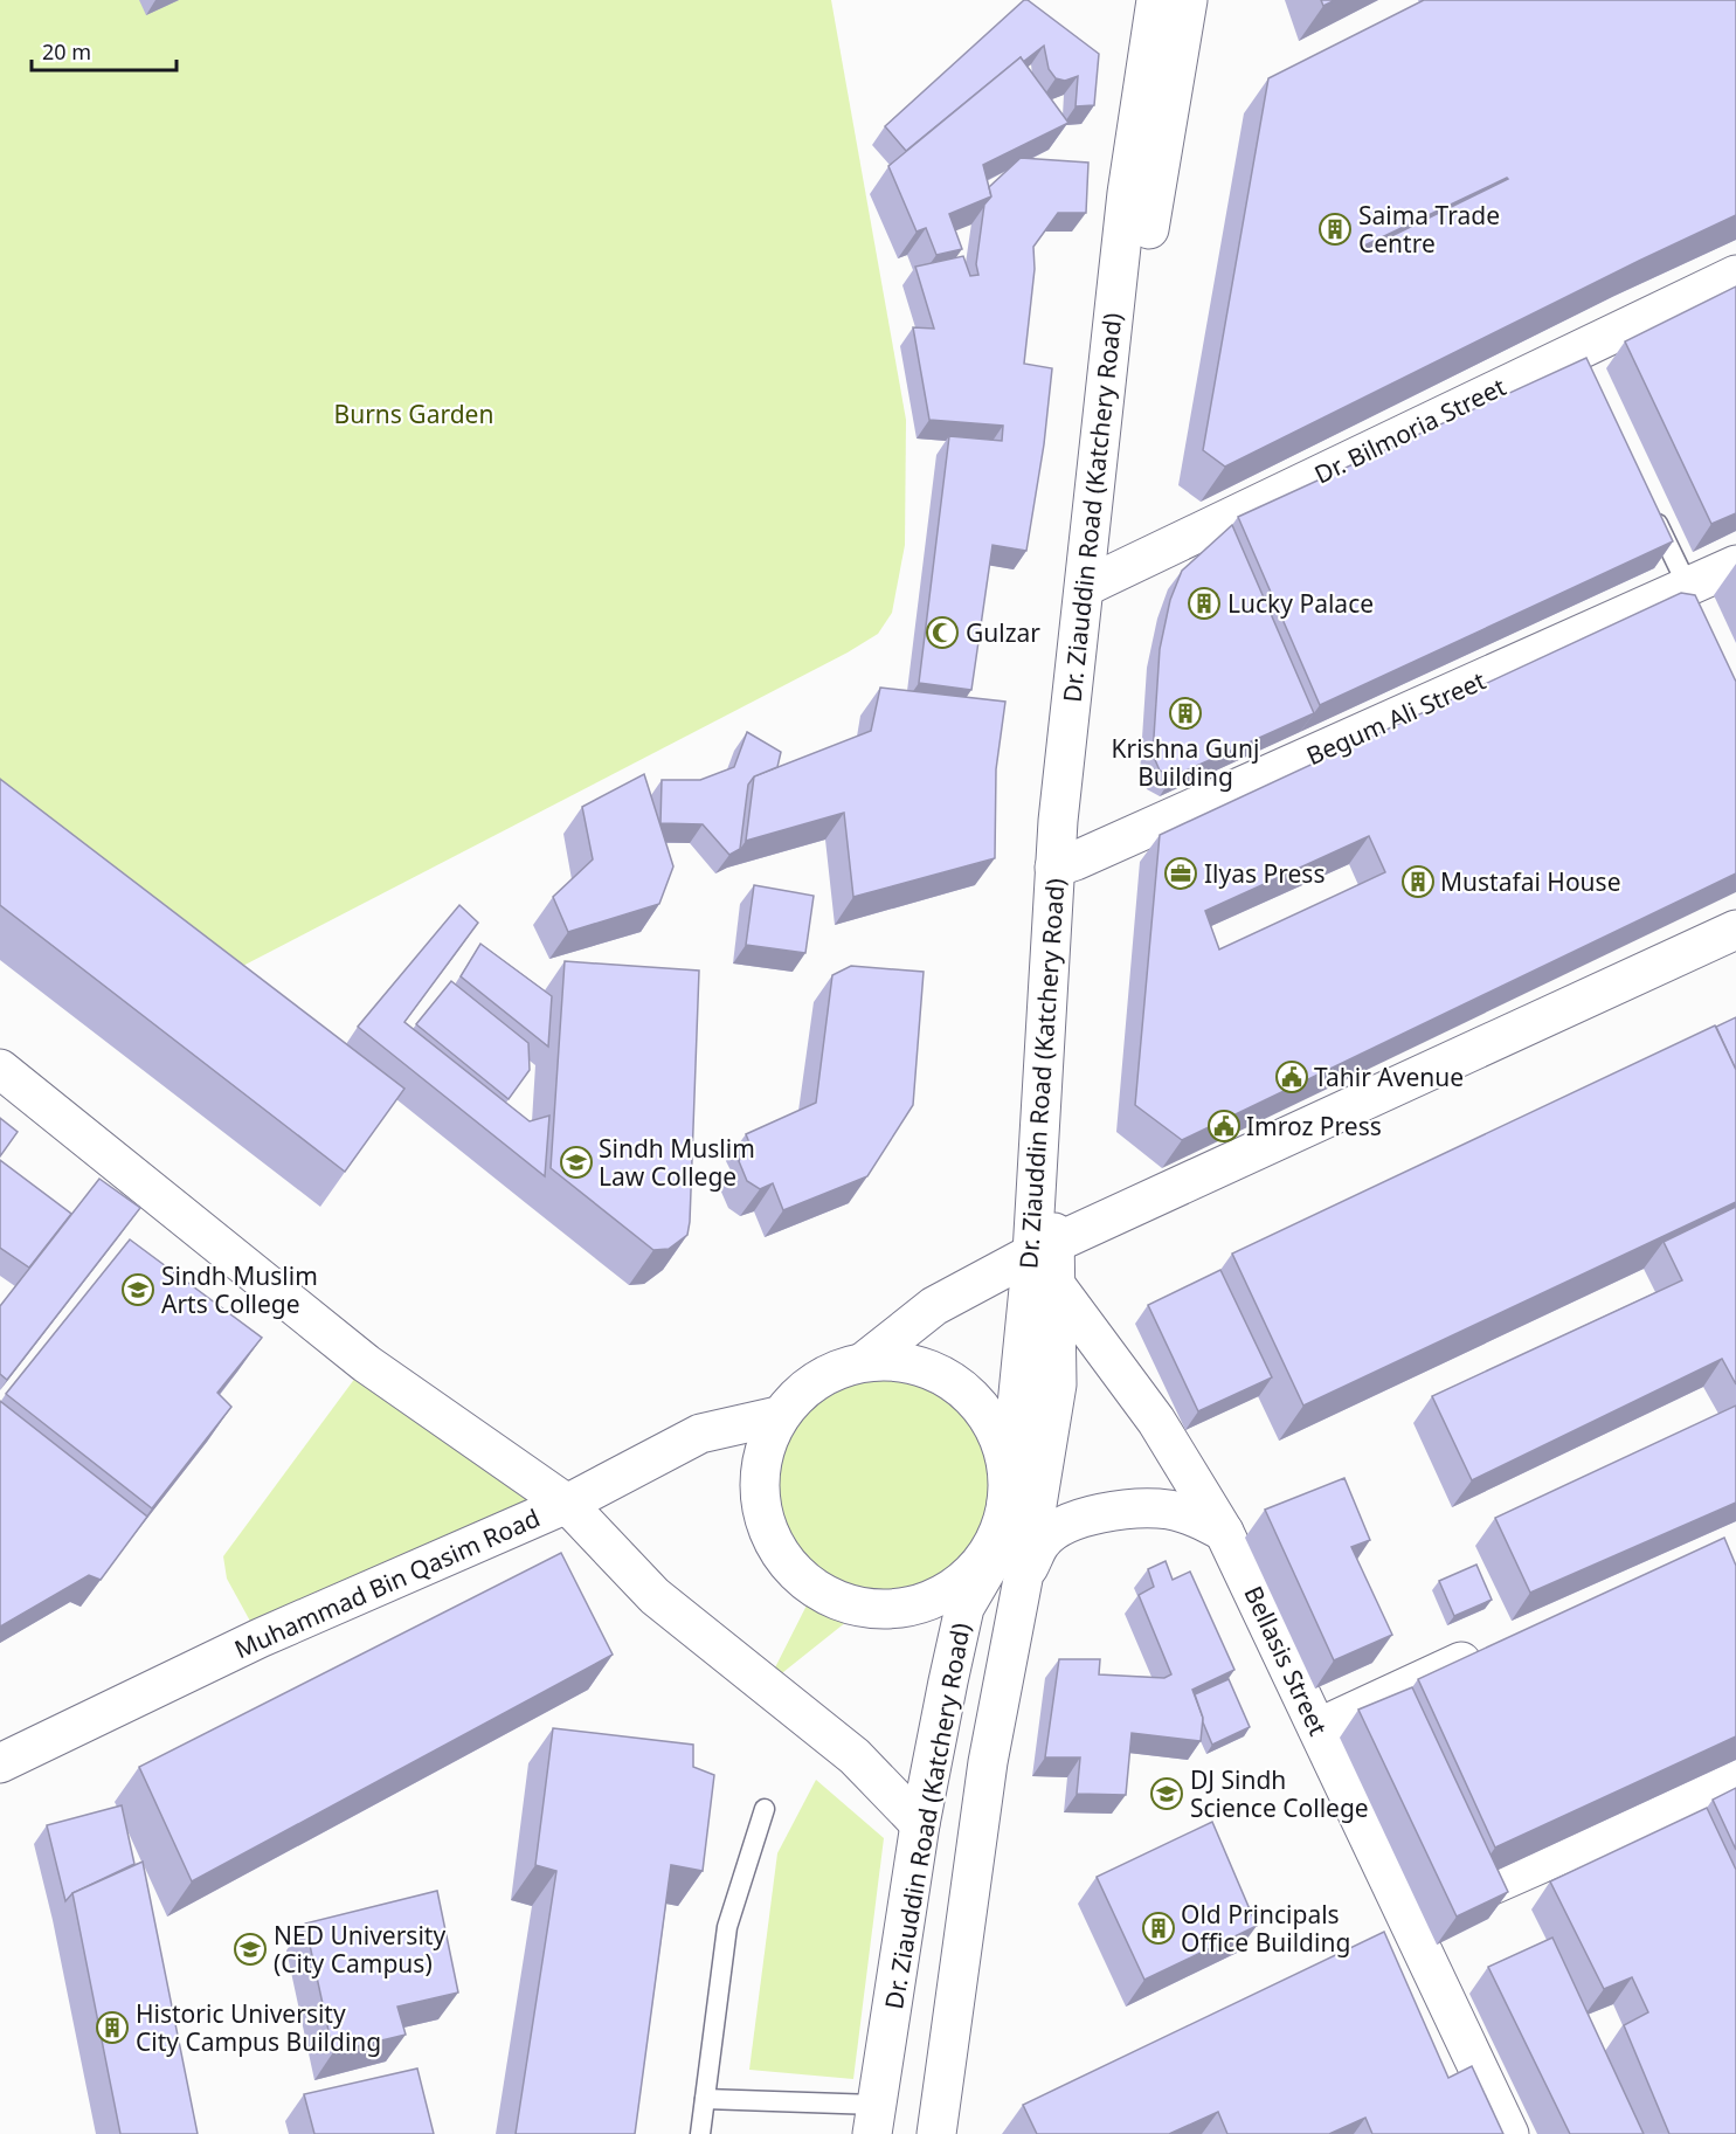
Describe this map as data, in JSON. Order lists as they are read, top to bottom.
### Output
{
  "streets": {
    "main road": [
      "Dr. Bilmoria Street",
      "Dr. Ziauddin Road (Katchery Road)",
      "Begum Ali Street",
      "Muhammad Bin Qasim Road",
      "Bellasis Street"
    ]
  },
  "crossings": [
    ["Dr. Bilmoria Street", "Dr. Ziauddin Road (Katchery Road)"],
    ["Dr. Ziauddin Road (Katchery Road)", "Begum Ali Street"],
    ["Dr. Ziauddin Road (Katchery Road)", "Bellasis Street"]
  ],
  "parks": ["Burns Garden"],
  "places": {
    "building": [
      "Saima Trade Centre",
      "Lucky Palace",
      "Krishna Gunj Building",
      "Mustafai House",
      "Old Principals Office Building",
      "Historic University City Campus Building"
    ],
    "mosque": ["Gulzar"],
    "office": ["Ilyas Press"],
    "public building": ["Tahir Avenue", "Imroz Press"],
    "school or university": [
      "Sindh Muslim Law College",
      "Sindh Muslim Arts College",
      "DJ Sindh Science College",
      "NED University (City Campus)"
    ]
  },
  "scale_bar": "20 m"
}
